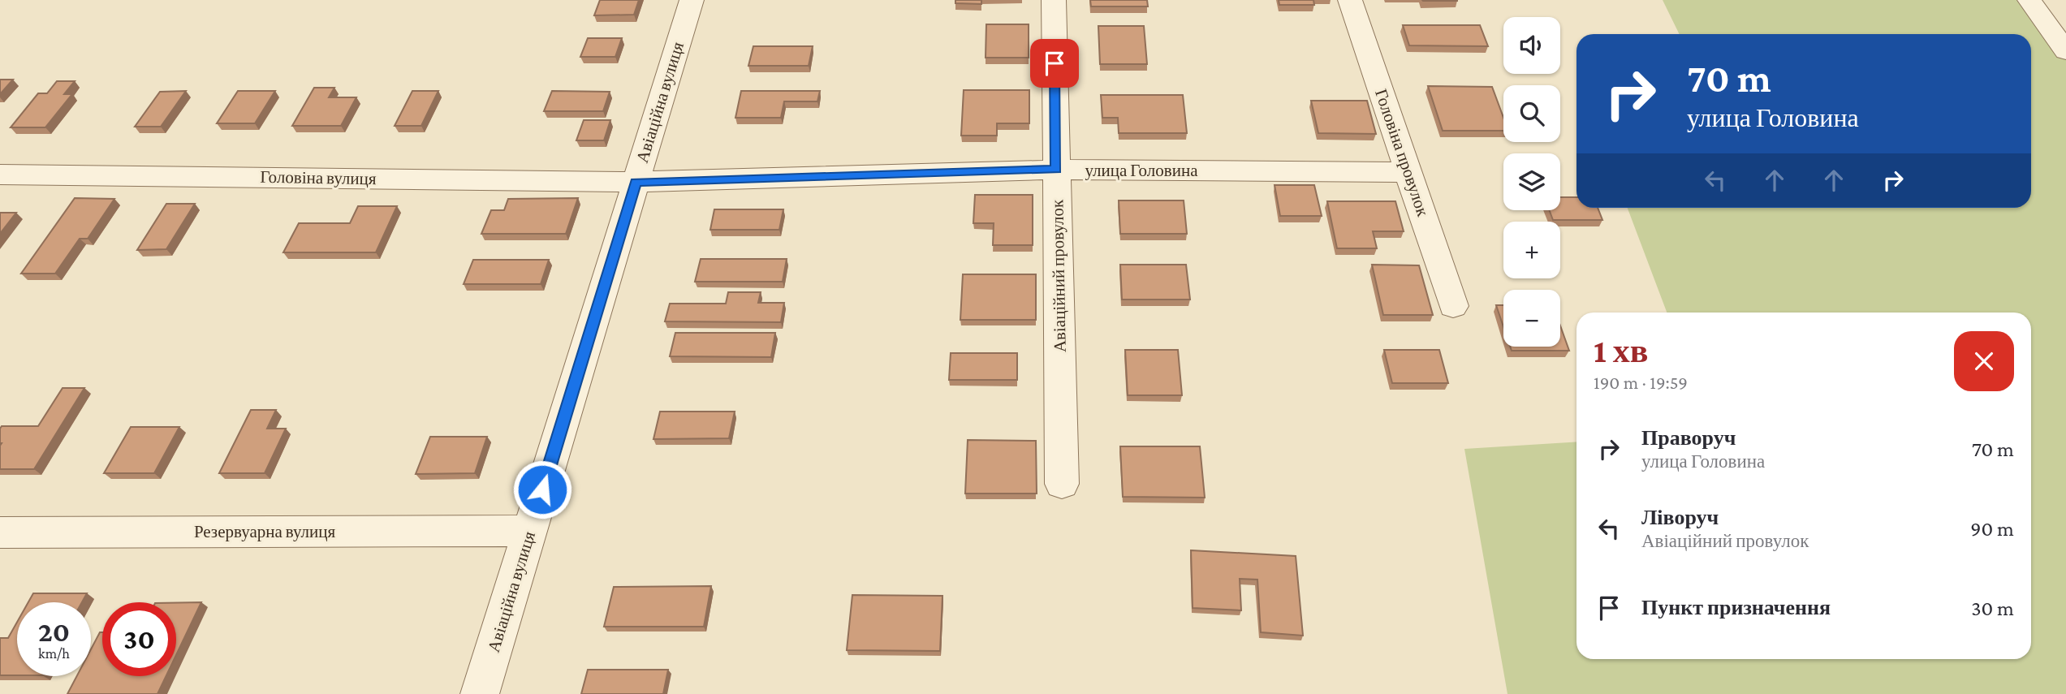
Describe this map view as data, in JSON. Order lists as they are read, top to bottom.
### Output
{
  "streets": {
    "street": [
      "Авіаційна вулиця",
      "Головіна провулок",
      "улица Головина",
      "Головіна вулиця",
      "Авіаційний провулок",
      "Резервуарна вулиця"
    ]
  },
  "crossings": [
    ["Авіаційна вулиця", "улица Головина"],
    ["Авіаційна вулиця", "Головіна вулиця"],
    ["Авіаційна вулиця", "Резервуарна вулиця"],
    ["Головіна провулок", "улица Головина"],
    ["улица Головина", "Головіна вулиця"],
    ["улица Головина", "Авіаційний провулок"]
  ],
  "page": {
    "map_buttons": ["+", "−"],
    "turn": ["70 m", "улица Головина"],
    "heading": ["1 хв", "190 m · 19:59"],
    "list": [
      {
        "name": "Праворуч",
        "note": "улица Головина",
        "value": "70 m"
      },
      {
        "name": "Ліворуч",
        "note": "Авіаційний провулок",
        "value": "90 m"
      },
      {
        "name": "Пункт призначення",
        "value": "30 m"
      }
    ],
    "speed": "20 km/h",
    "limit": "30"
  }
}
